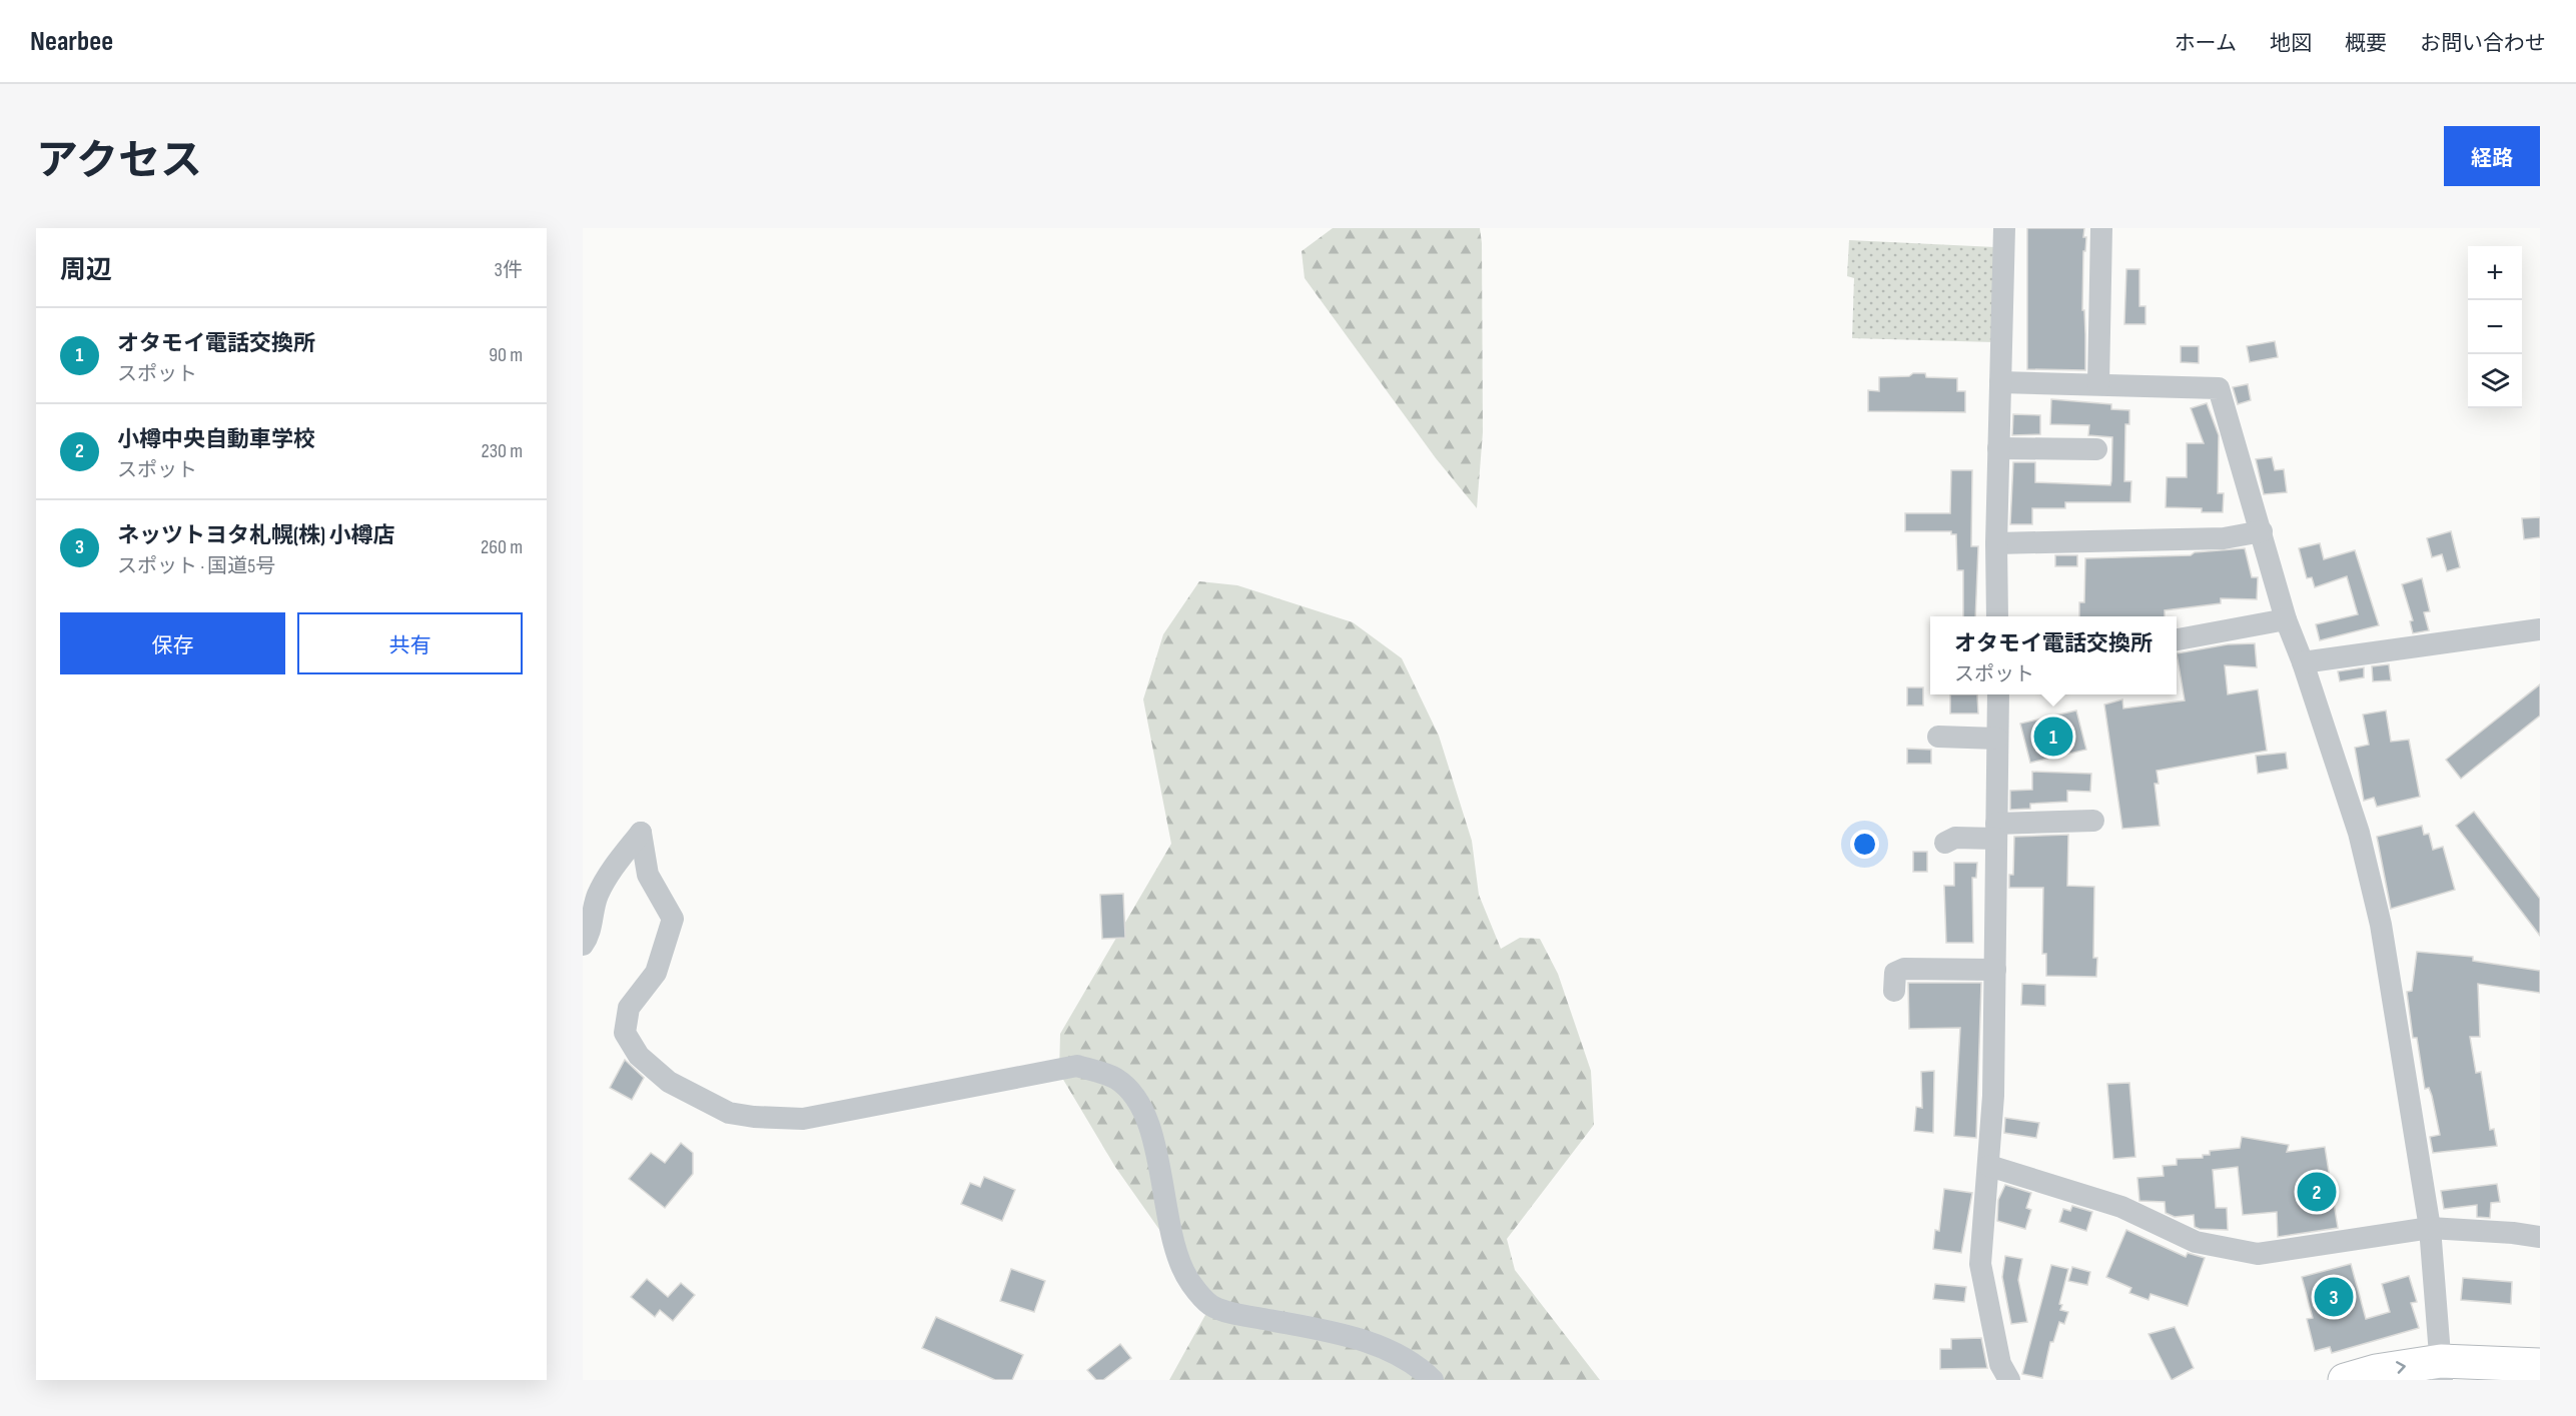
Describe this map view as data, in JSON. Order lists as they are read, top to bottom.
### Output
{
  "page": {
    "header": "Nearbee",
    "nav": [
      "ホーム",
      "地図",
      "概要",
      "お問い合わせ"
    ],
    "title": "アクセス",
    "buttons": [
      "経路",
      ["保存", "共有"]
    ],
    "heading": ["周辺", "3件"],
    "map_buttons": ["+", "−"],
    "list": [
      {
        "mark": "1",
        "name": "オタモイ電話交換所",
        "note": "スポット",
        "value": "90 m"
      },
      {
        "mark": "2",
        "name": "小樽中央自動車学校",
        "note": "スポット",
        "value": "230 m"
      },
      {
        "mark": "3",
        "name": "ネッツトヨタ札幌(株) 小樽店",
        "note": "スポット · 国道5号",
        "value": "260 m"
      }
    ],
    "popup": ["オタモイ電話交換所", "スポット"],
    "pins": ["1", "2", "3"]
  }
}
